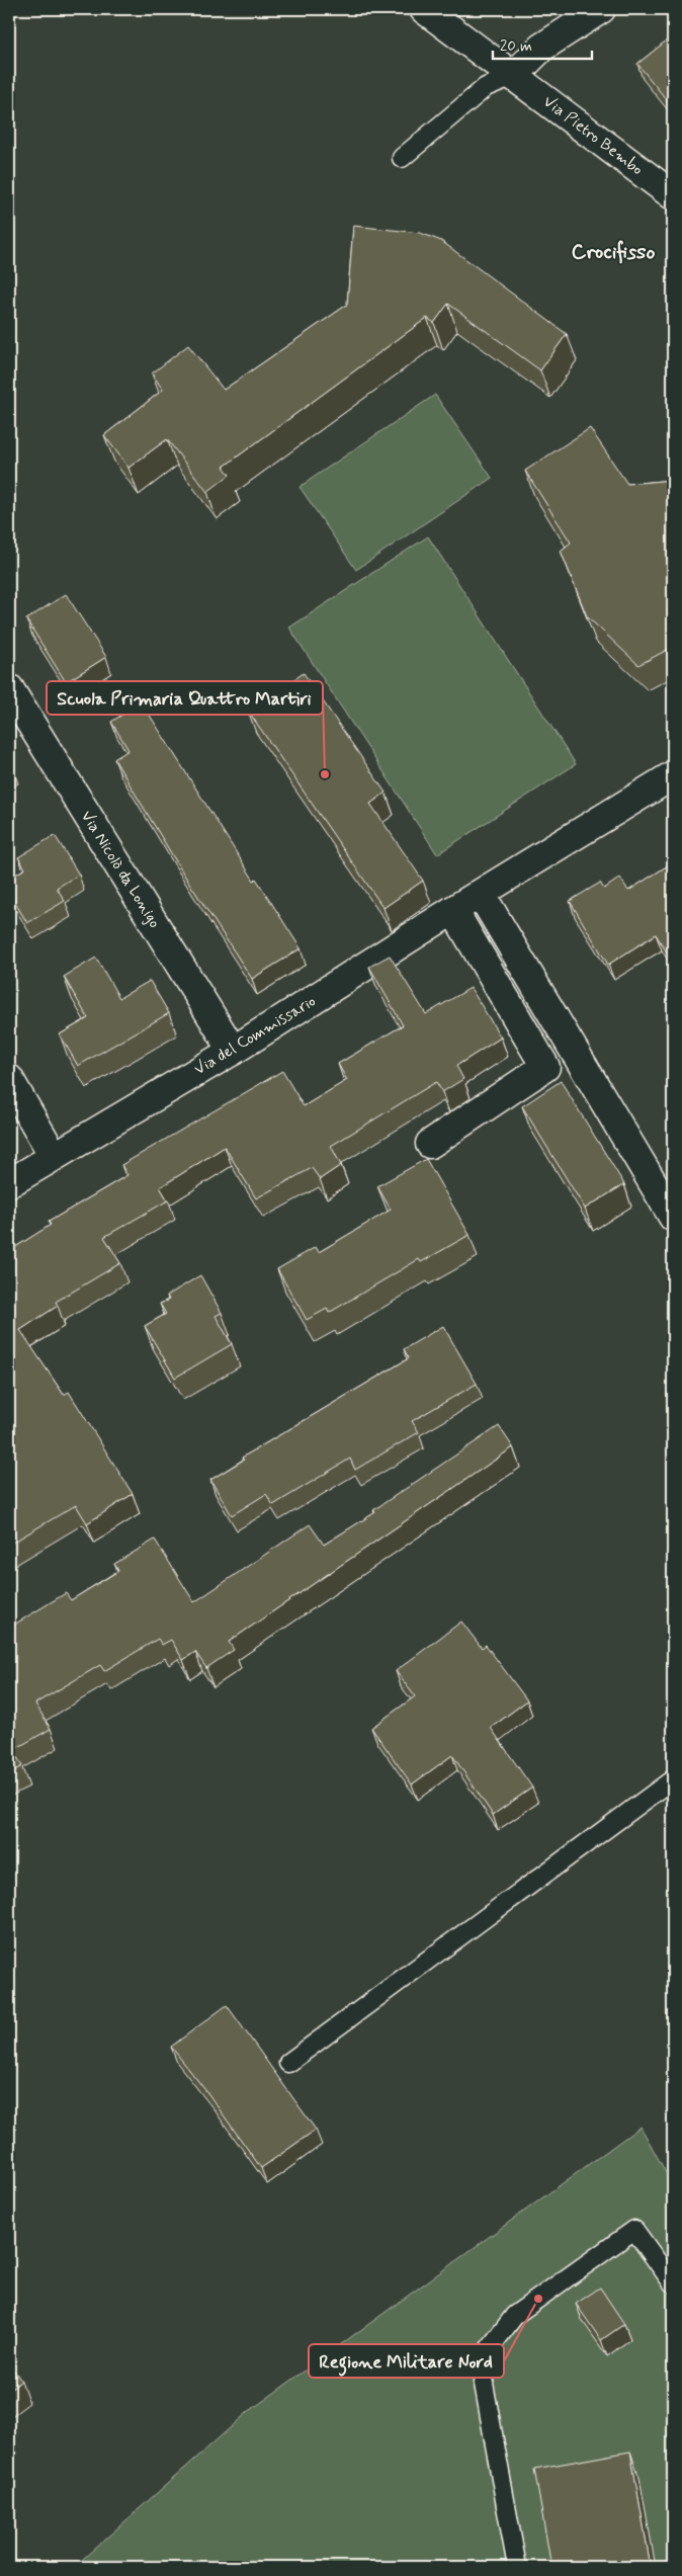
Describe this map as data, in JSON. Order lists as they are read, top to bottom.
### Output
{
  "streets": {
    "street": ["Via Pietro Bembo", "Via Nicolò da Lonigo", "Via del Commissario"]
  },
  "crossings": [
    ["Via Nicolò da Lonigo", "Via del Commissario"]
  ],
  "districts": ["Crocifisso"],
  "places": ["Scuola Primaria Quattro Martiri", "Regione Militare Nord"],
  "scale_bar": "20 m"
}
